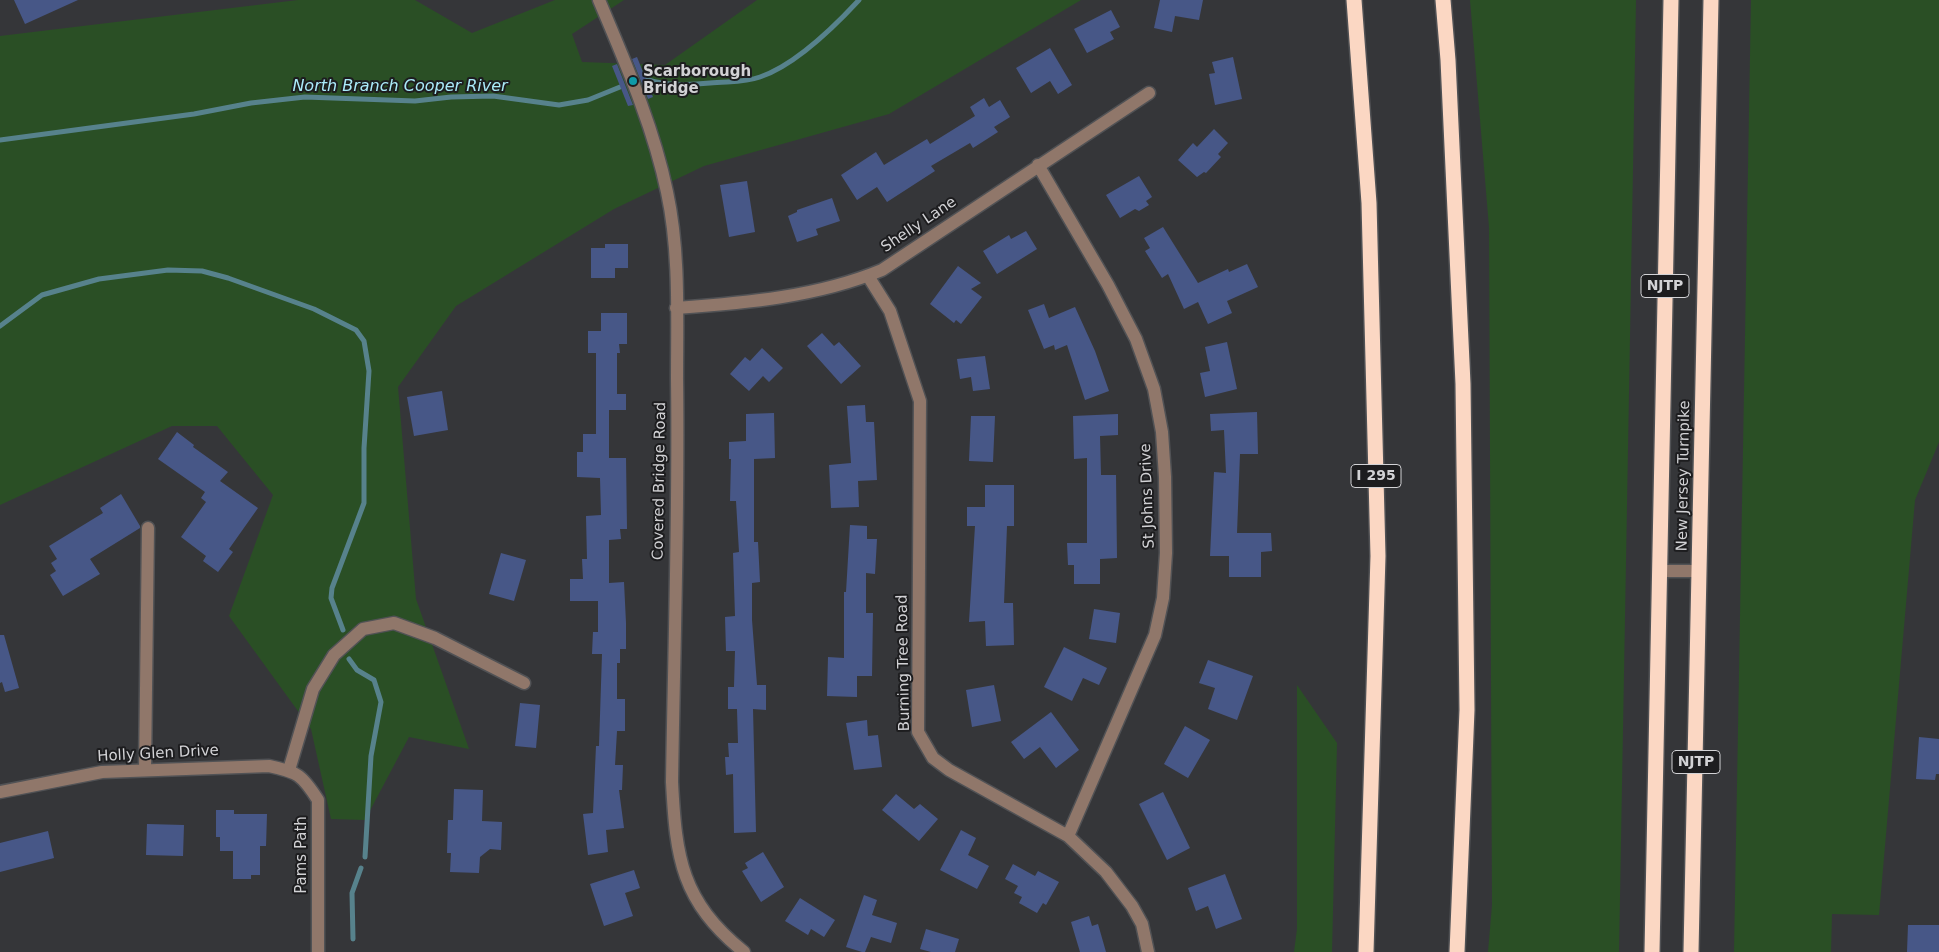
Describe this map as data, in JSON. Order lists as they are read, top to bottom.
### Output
{
  "streets": {
    "highway": ["NJTP", "I 295", "New Jersey Turnpike"],
    "street": [
      "Shelly Lane",
      "Covered Bridge Road",
      "St Johns Drive",
      "Burning Tree Road",
      "Holly Glen Drive",
      "Pams Path"
    ]
  },
  "crossings": [
    ["Shelly Lane", "Covered Bridge Road"],
    ["Shelly Lane", "St Johns Drive"],
    ["Shelly Lane", "Burning Tree Road"],
    ["St Johns Drive", "Burning Tree Road"],
    ["Holly Glen Drive", "Pams Path"]
  ],
  "water": ["North Branch Cooper River"],
  "places": ["Scarborough Bridge"]
}
